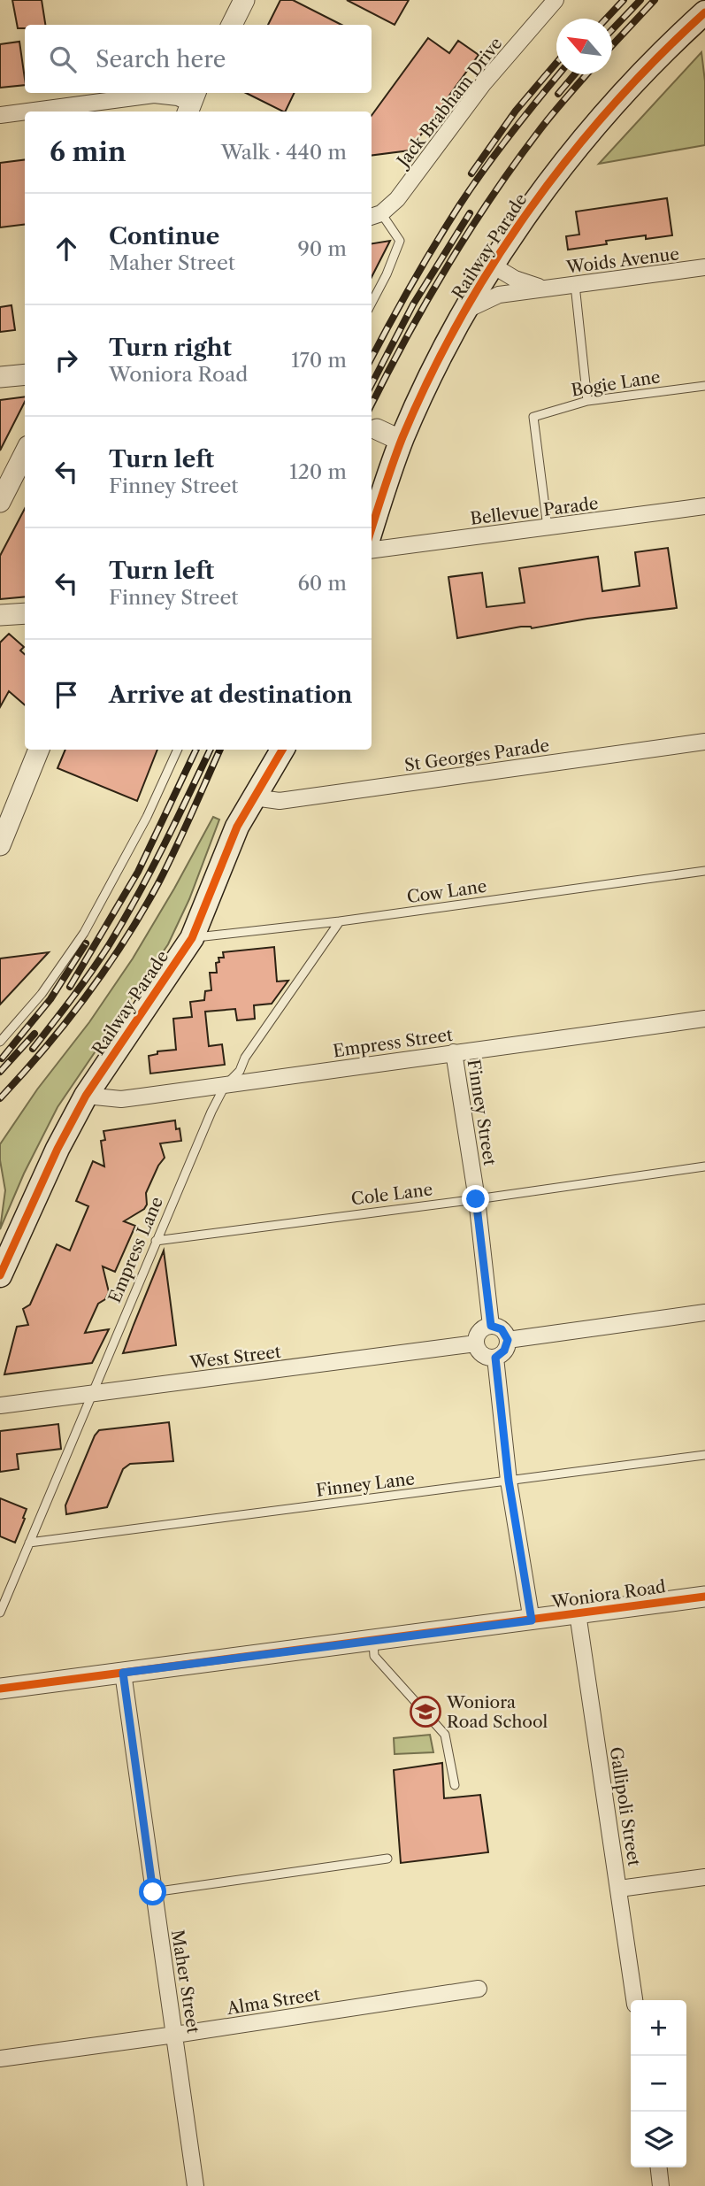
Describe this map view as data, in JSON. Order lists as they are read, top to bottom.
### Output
{
  "streets": {
    "main road": ["Railway Parade"],
    "street": [
      "Jack Brabham Drive",
      "Woids Avenue",
      "Bellevue Parade",
      "St Georges Parade",
      "Empress Street",
      "Finney Street",
      "West Street",
      "Woniora Road",
      "Gallipoli Street",
      "Maher Street",
      "Alma Street"
    ],
    "lane": [
      "Bogie Lane",
      "Cow Lane",
      "Cole Lane",
      "Empress Lane",
      "Finney Lane"
    ]
  },
  "crossings": [
    ["Railway Parade", "Woids Avenue"],
    ["Railway Parade", "St Georges Parade"],
    ["Railway Parade", "Cow Lane"],
    ["Railway Parade", "Empress Street"],
    ["Bogie Lane", "Bellevue Parade"],
    ["Cow Lane", "Empress Lane"],
    ["Empress Street", "Finney Street"],
    ["Empress Street", "Empress Lane"],
    ["Finney Street", "Cole Lane"],
    ["Finney Street", "West Street"],
    ["Cole Lane", "Empress Lane"],
    ["Empress Lane", "West Street"],
    ["Empress Lane", "Finney Lane"],
    ["Woniora Road", "Gallipoli Street"],
    ["Woniora Road", "Maher Street"],
    ["Maher Street", "Alma Street"]
  ],
  "places": {
    "school or university": ["Woniora Road School"]
  },
  "north": "top left",
  "page": {
    "search": "Search here",
    "heading": ["6 min", "Walk · 440 m"],
    "list": [
      ["Continue", "Maher Street", "90 m"],
      ["Turn right", "Woniora Road", "170 m"],
      ["Turn left", "Finney Street", "120 m"],
      ["Turn left", "Finney Street", "60 m"],
      "Arrive at destination"
    ],
    "map_buttons": ["+", "−"]
  }
}
